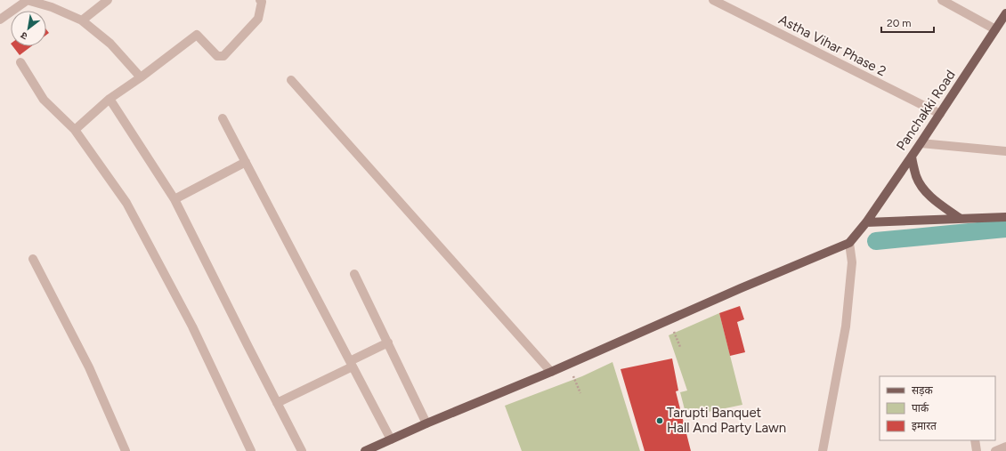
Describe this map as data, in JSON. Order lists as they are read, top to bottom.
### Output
{
  "streets": {
    "main road": ["Panchakki Road"],
    "street": ["Astha Vihar Phase 2"]
  },
  "crossings": [
    ["Astha Vihar Phase 2", "Panchakki Road"]
  ],
  "places": ["Tarupti Banquet Hall And Party Lawn"],
  "legend": ["सड़क", "पार्क", "इमारत"],
  "scale_bar": "20 m",
  "north": "bottom left"
}
